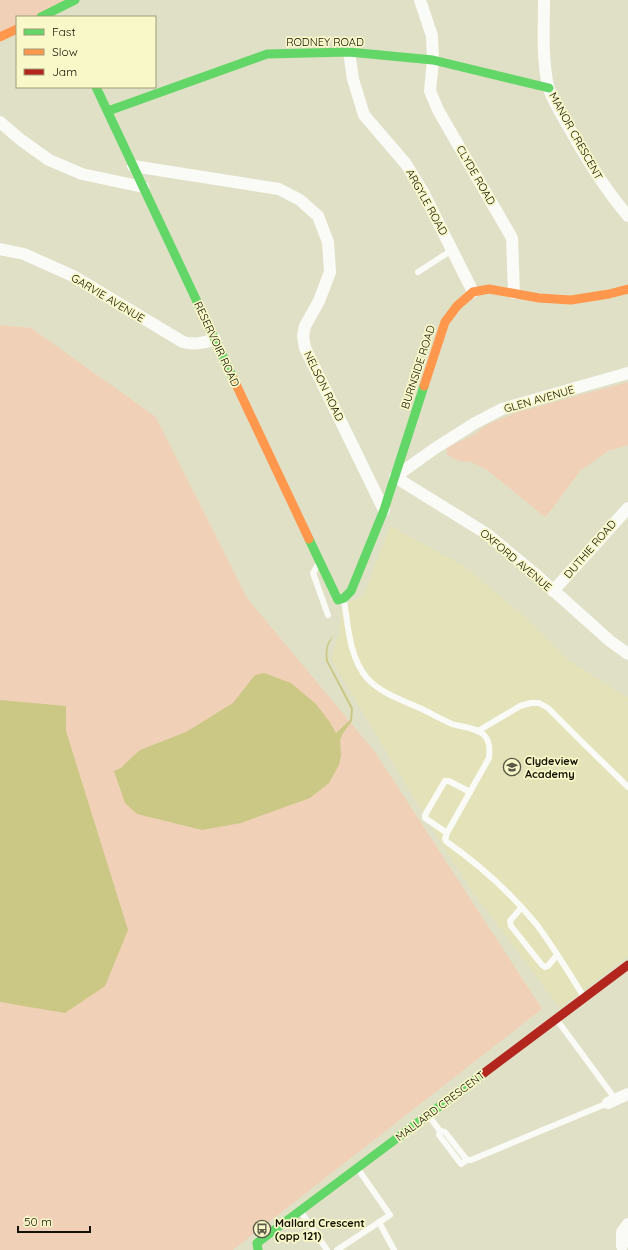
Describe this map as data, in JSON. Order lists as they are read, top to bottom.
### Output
{
  "streets": {
    "street": [
      "RODNEY ROAD",
      "MANOR CRESCENT",
      "CLYDE ROAD",
      "ARGYLE ROAD",
      "GARVIE AVENUE",
      "RESERVOIR ROAD",
      "BURNSIDE ROAD",
      "NELSON ROAD",
      "GLEN AVENUE",
      "DUTHIE ROAD",
      "OXFORD AVENUE",
      "MALLARD CRESCENT"
    ]
  },
  "crossings": [
    ["RODNEY ROAD", "MANOR CRESCENT"],
    ["RODNEY ROAD", "CLYDE ROAD"],
    ["RODNEY ROAD", "ARGYLE ROAD"],
    ["RODNEY ROAD", "RESERVOIR ROAD"],
    ["ARGYLE ROAD", "BURNSIDE ROAD"],
    ["GARVIE AVENUE", "RESERVOIR ROAD"],
    ["RESERVOIR ROAD", "BURNSIDE ROAD"],
    ["RESERVOIR ROAD", "NELSON ROAD"],
    ["BURNSIDE ROAD", "NELSON ROAD"],
    ["BURNSIDE ROAD", "GLEN AVENUE"],
    ["BURNSIDE ROAD", "OXFORD AVENUE"],
    ["GLEN AVENUE", "OXFORD AVENUE"],
    ["DUTHIE ROAD", "OXFORD AVENUE"]
  ],
  "places": {
    "school or university": ["Clydeview Academy"],
    "bus stop": ["Mallard Crescent (opp 121)"]
  },
  "legend": ["Fast", "Slow", "Jam"],
  "scale_bar": "50 m"
}
